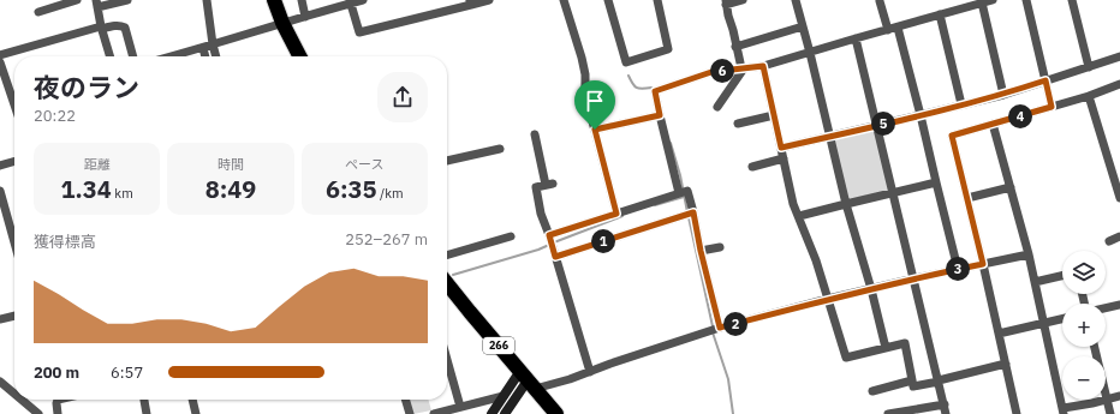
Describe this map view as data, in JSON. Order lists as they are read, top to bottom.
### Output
{
  "streets": {
    "highway": ["266"]
  },
  "page": {
    "heading": ["夜のラン", "20:22"],
    "pins": [
      "6",
      "4",
      "5",
      "1",
      "3",
      "2"
    ],
    "stats": [
      ["距離", "1.34 km"],
      ["時間", "8:49"],
      ["ペース", "6:35 /km"]
    ],
    "chart": ["獲得標高", "252–267 m"],
    "map_buttons": ["+", "−"],
    "list": [
      {
        "name": "200 m",
        "note": "6:57"
      }
    ]
  }
}
